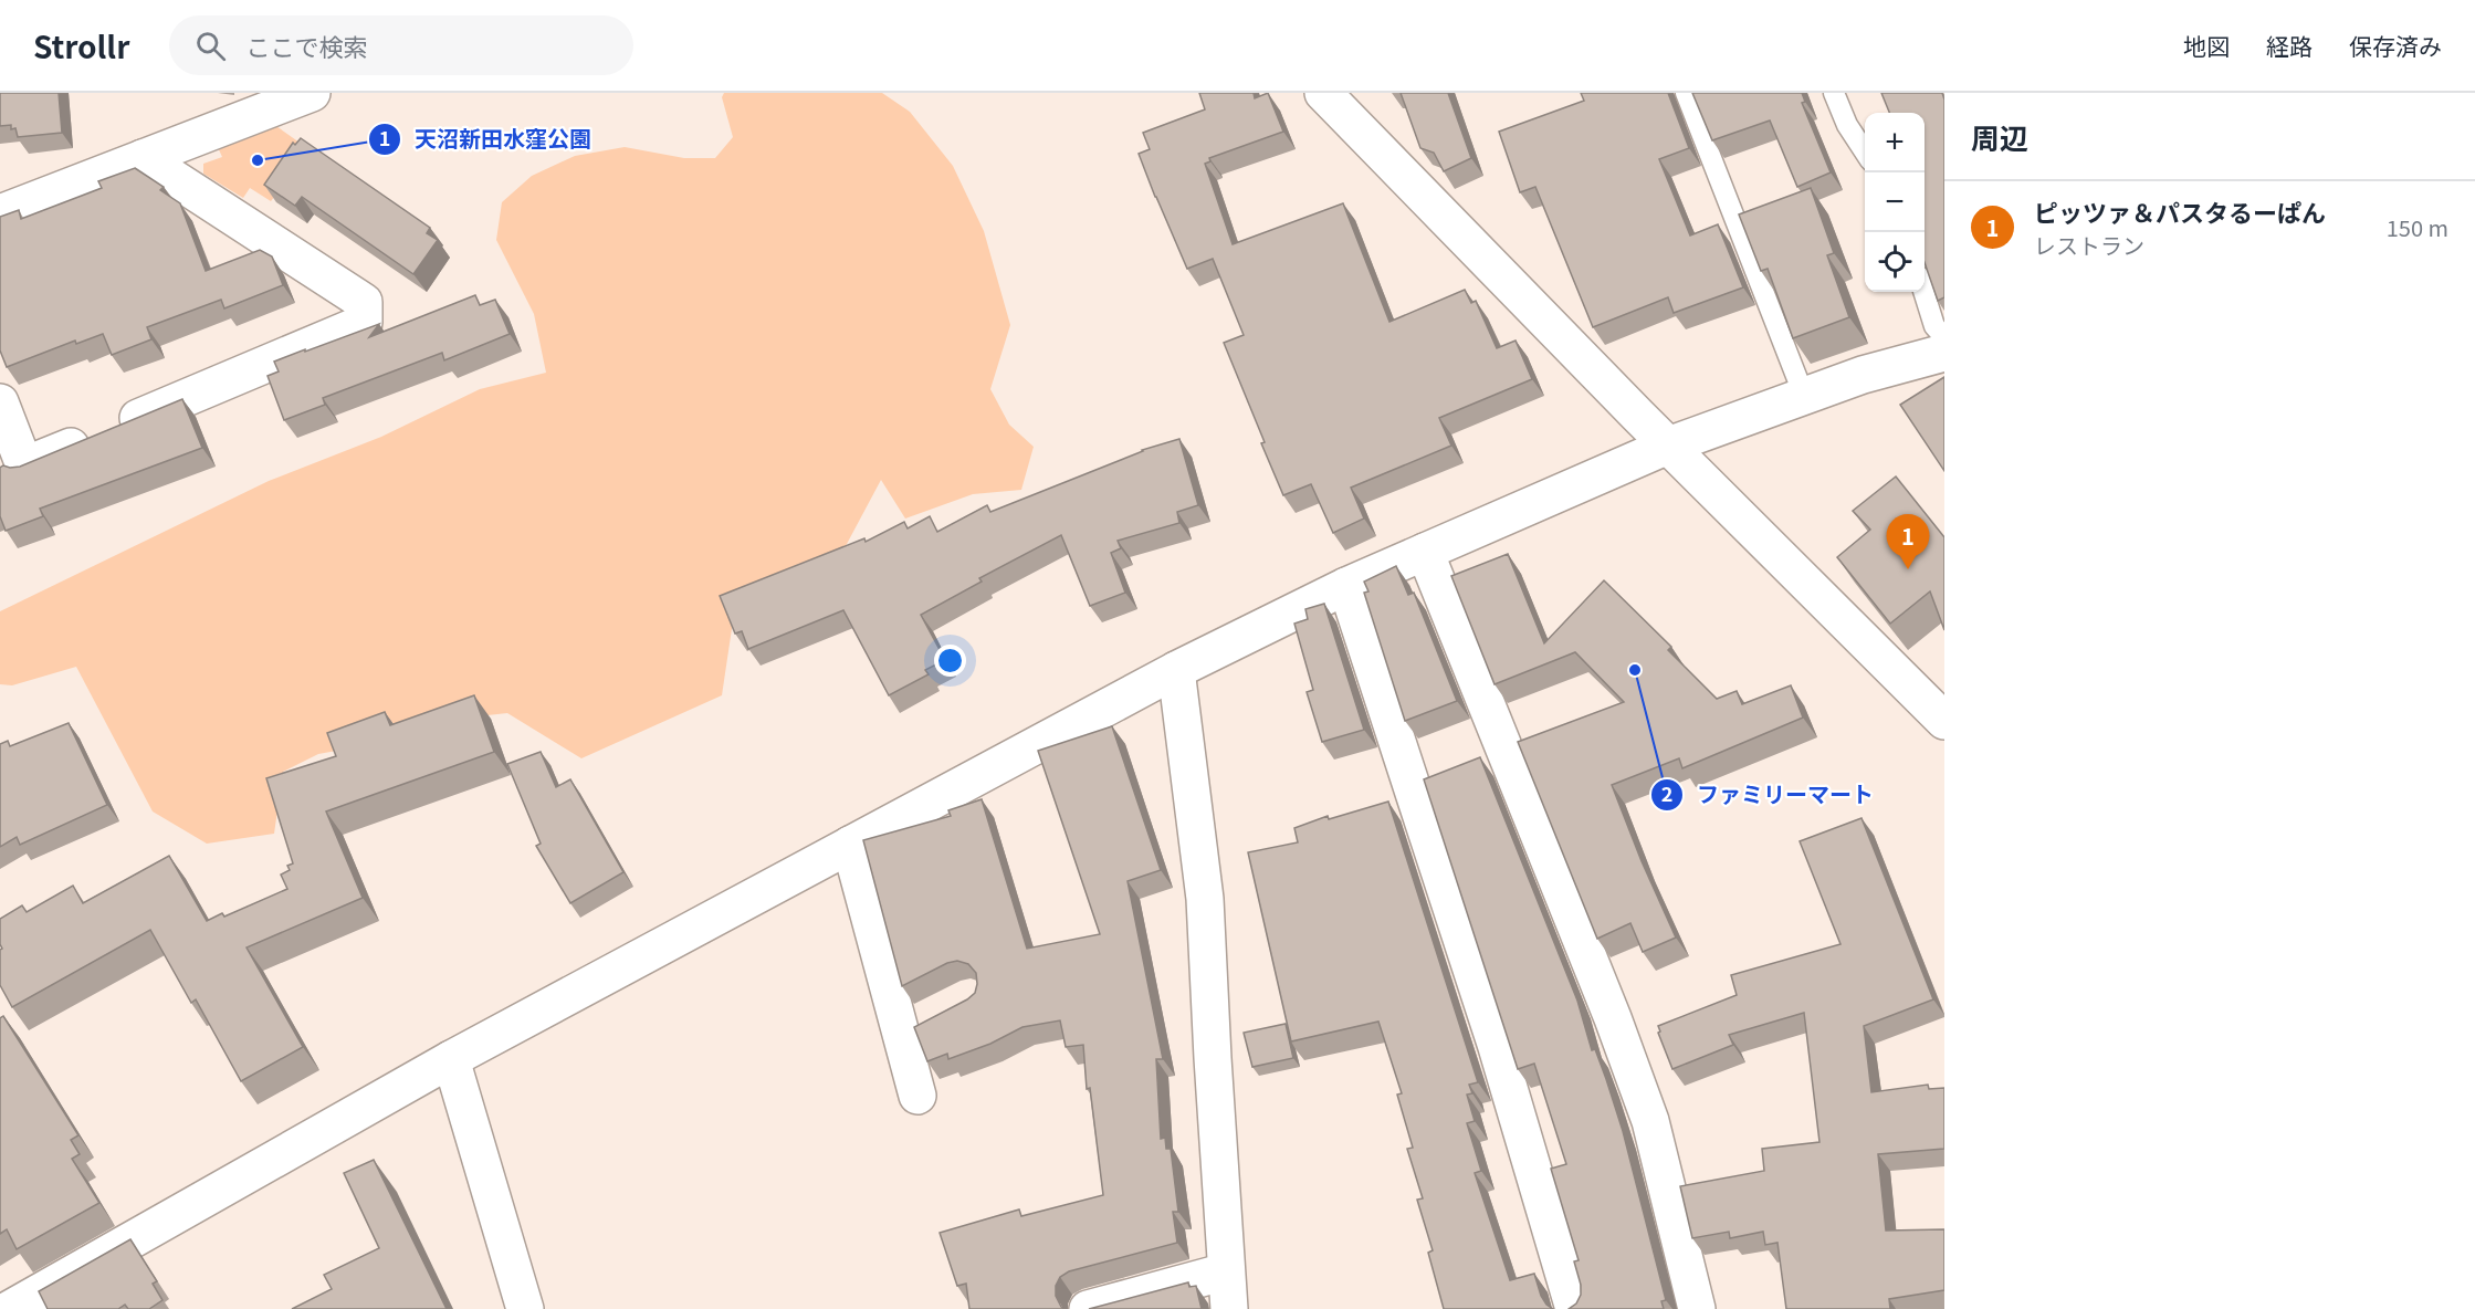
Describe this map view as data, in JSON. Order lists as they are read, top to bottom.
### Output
{
  "places": ["天沼新田水窪公園", "ファミリーマート"],
  "page": {
    "header": "Strollr",
    "search": "ここで検索",
    "nav": ["地図", "経路", "保存済み"],
    "heading": "周辺",
    "map_buttons": ["+", "−"],
    "list": [
      {
        "mark": "1",
        "name": "ピッツァ＆パスタるーぱん",
        "note": "レストラン",
        "value": "150 m"
      }
    ],
    "pins": "1"
  }
}
